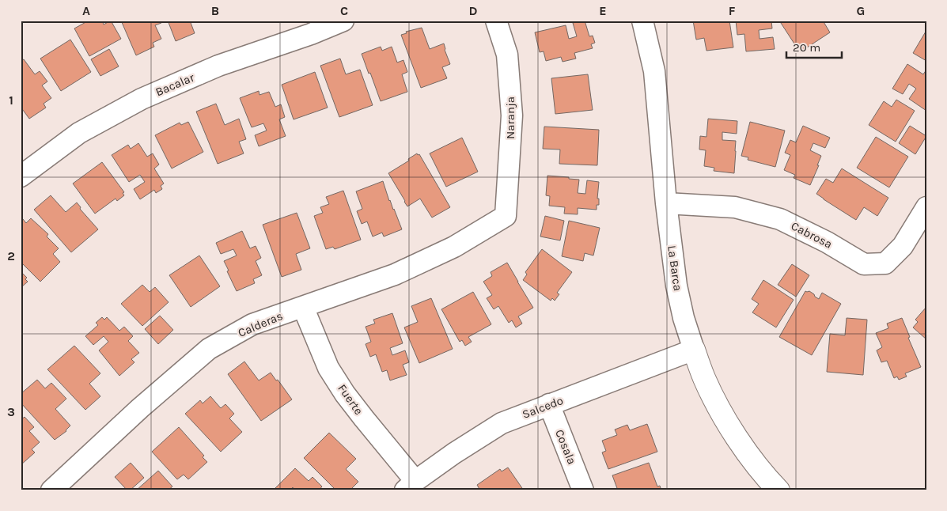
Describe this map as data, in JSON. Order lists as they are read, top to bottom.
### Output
{
  "streets": {
    "street": [
      "Bacalar",
      "Naranja",
      "Cabrosa",
      "La Barca",
      "Calderas",
      "Fuerte",
      "Salcedo",
      "Cosala"
    ]
  },
  "crossings": [
    ["Naranja", "Calderas"],
    ["Cabrosa", "La Barca"],
    ["La Barca", "Salcedo"],
    ["Calderas", "Fuerte"],
    ["Fuerte", "Salcedo"],
    ["Salcedo", "Cosala"]
  ],
  "scale_bar": "20 m",
  "grid": {
    "columns": [
      "A",
      "B",
      "C",
      "D",
      "E",
      "F",
      "G"
    ],
    "rows": ["1", "2", "3"]
  }
}
